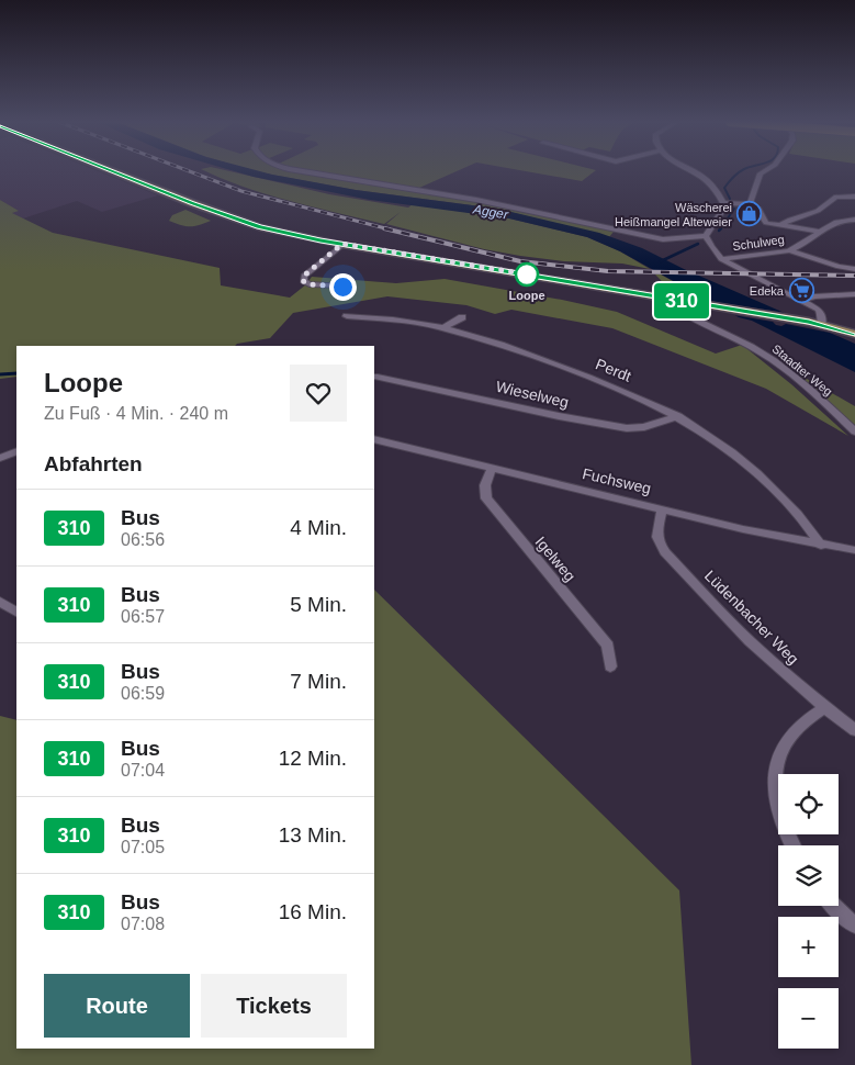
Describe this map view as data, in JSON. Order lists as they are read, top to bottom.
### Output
{
  "streets": {
    "street": [
      "Schulweg",
      "Perdt",
      "Staadter Weg",
      "Wieselweg",
      "Fuchsweg",
      "Igelweg",
      "Lüdenbacher Weg"
    ]
  },
  "crossings": [
    ["Perdt", "Wieselweg"],
    ["Perdt", "Fuchsweg"],
    ["Fuchsweg", "Igelweg"],
    ["Fuchsweg", "Lüdenbacher Weg"]
  ],
  "water": ["Agger"],
  "places": {
    "shop": ["Wäscherei Heißmangel Alteweier"],
    "other": ["Loope"],
    "supermarket": ["Edeka"]
  },
  "lines": ["bus line 310"],
  "page": {
    "on_map": "310",
    "heading": [
      ["Loope", "Zu Fuß · 4 Min. · 240 m"],
      "Abfahrten"
    ],
    "list": [
      {
        "mark": "310",
        "name": "Bus",
        "note": "06:56",
        "value": "4 Min."
      },
      {
        "mark": "310",
        "name": "Bus",
        "note": "06:57",
        "value": "5 Min."
      },
      {
        "mark": "310",
        "name": "Bus",
        "note": "06:59",
        "value": "7 Min."
      },
      {
        "mark": "310",
        "name": "Bus",
        "note": "07:04",
        "value": "12 Min."
      },
      {
        "mark": "310",
        "name": "Bus",
        "note": "07:05",
        "value": "13 Min."
      },
      {
        "mark": "310",
        "name": "Bus",
        "note": "07:08",
        "value": "16 Min."
      }
    ],
    "map_buttons": ["+", "−"],
    "buttons": ["Route", "Tickets"]
  }
}
